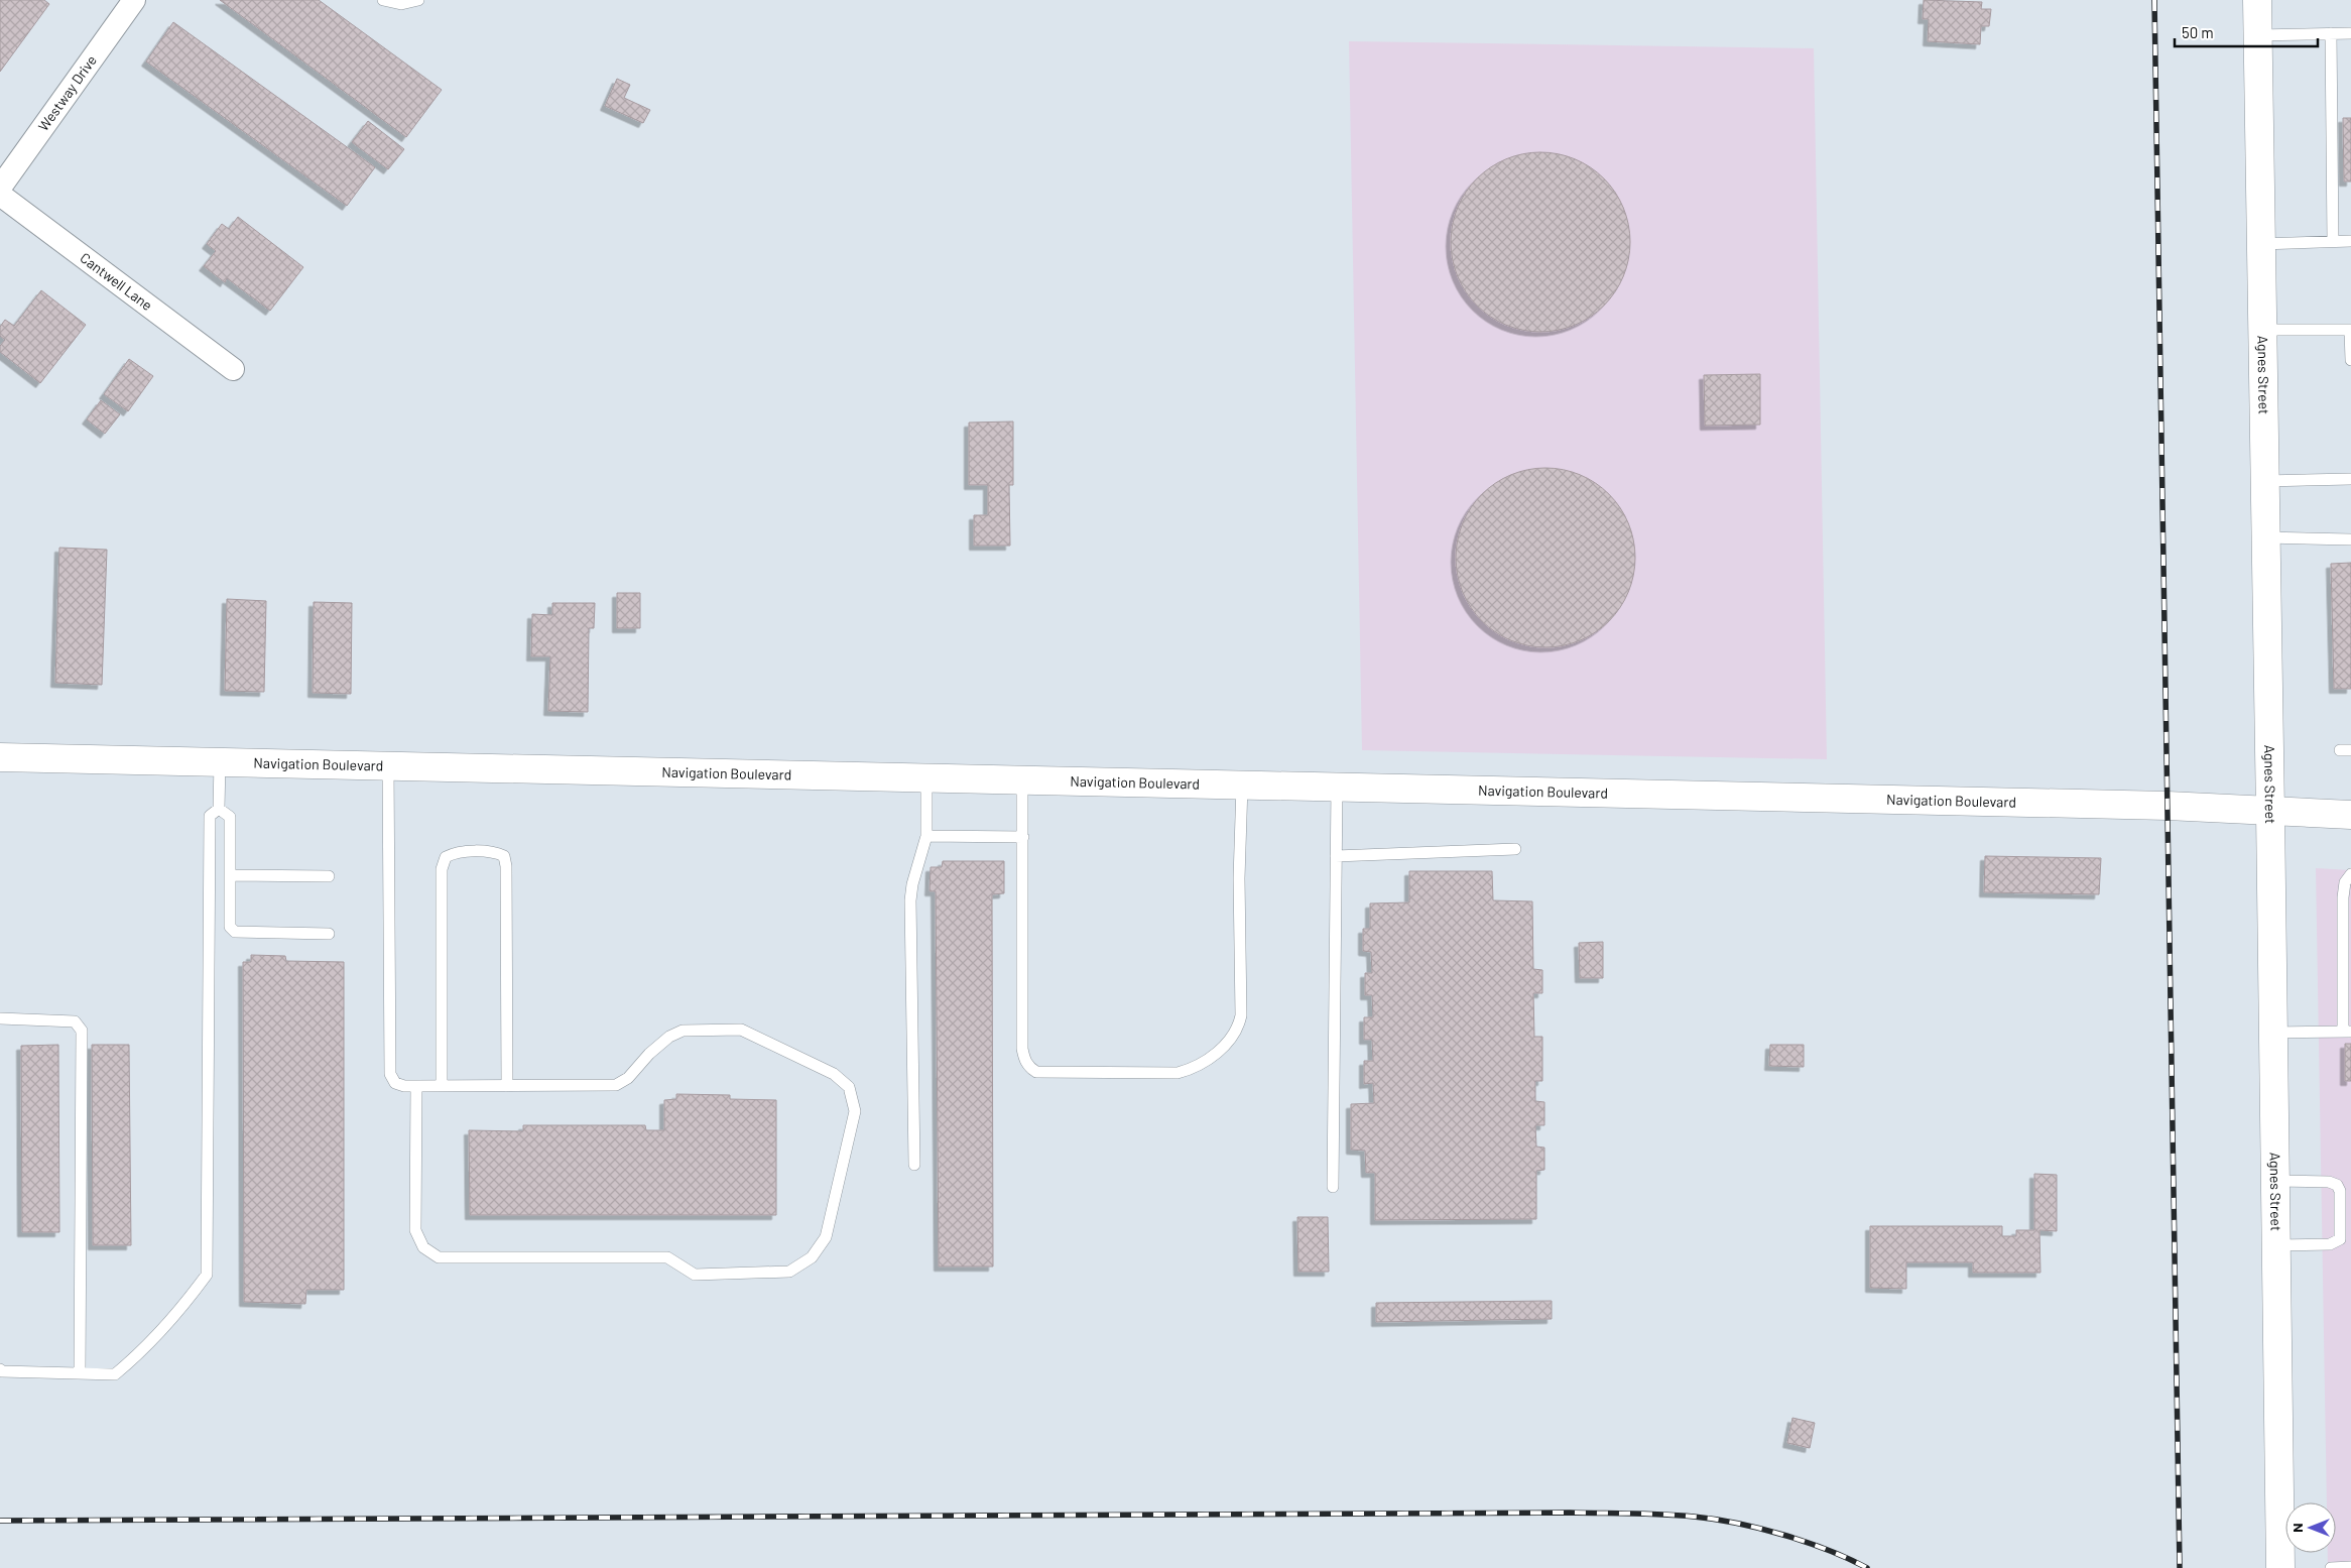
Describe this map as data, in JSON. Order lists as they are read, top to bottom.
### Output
{
  "streets": {
    "street": [
      "Westway Drive",
      "Cantwell Lane",
      "Agnes Street",
      "Navigation Boulevard"
    ]
  },
  "crossings": [
    ["Agnes Street", "Navigation Boulevard"]
  ],
  "scale_bar": "50 m",
  "north": "left"
}
